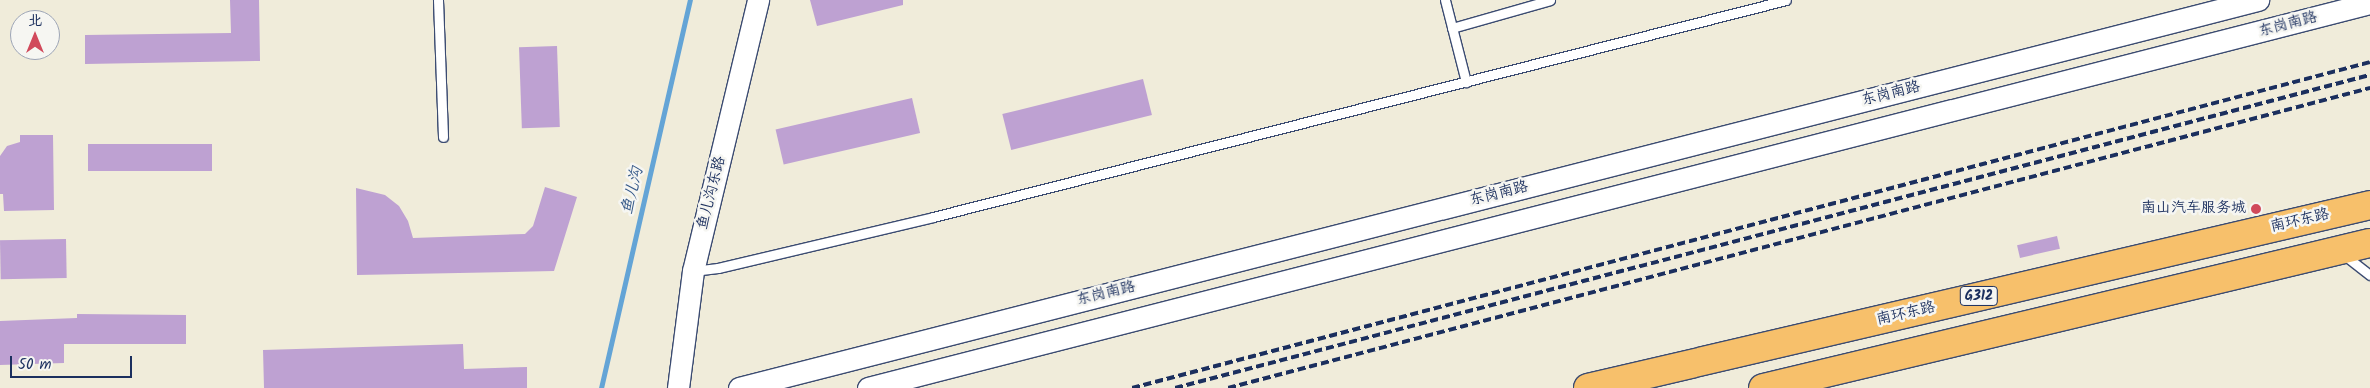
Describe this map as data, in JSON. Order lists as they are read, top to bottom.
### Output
{
  "streets": {
    "highway": ["南环东路", "G312"],
    "street": ["东岗南路", "鱼儿沟东路"]
  },
  "water": ["鱼儿沟"],
  "places": ["南山汽车服务城"],
  "scale_bar": "50 m",
  "north": "top"
}
